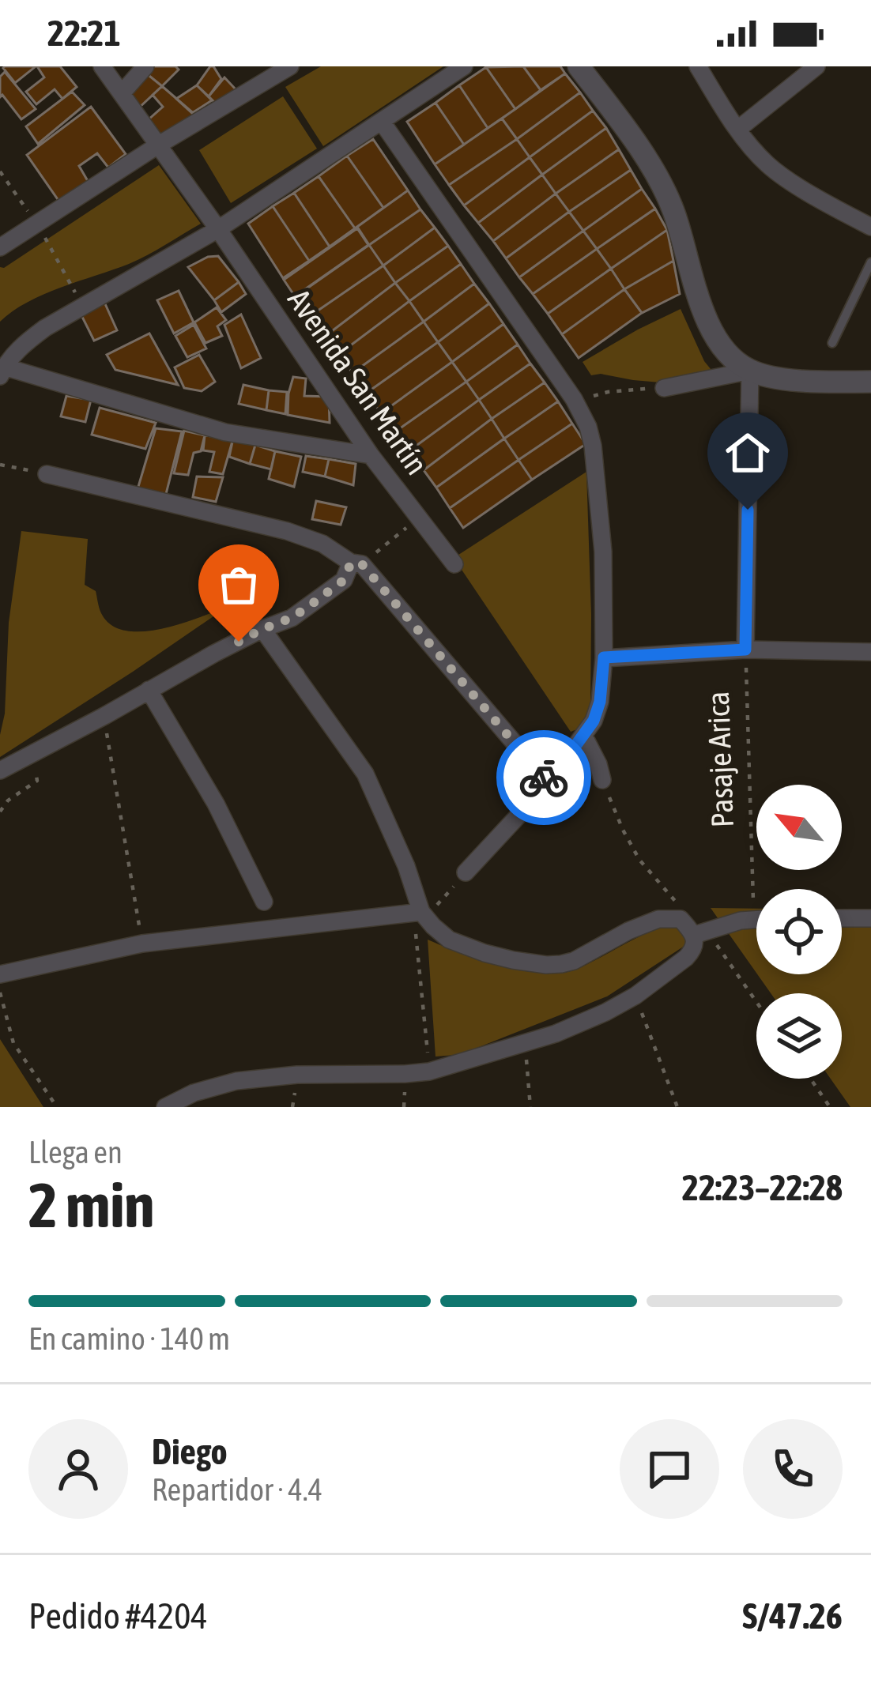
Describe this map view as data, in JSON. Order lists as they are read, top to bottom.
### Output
{
  "streets": {
    "street": ["Avenida San Martín", "Pasaje Arica"]
  },
  "north": "top left",
  "page": {
    "status": "22:21",
    "heading": ["2 min", "Llega en", "22:23–22:28"],
    "panel": [
      "Diego",
      "Repartidor · 4.4",
      "Pedido #4204",
      "S/47.26"
    ],
    "bar": "En camino · 140 m"
  }
}
